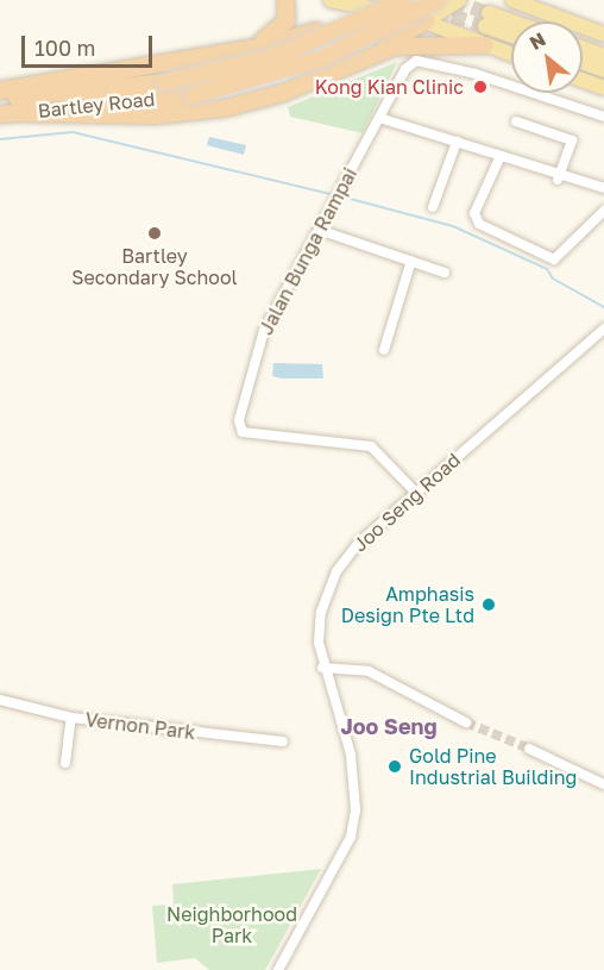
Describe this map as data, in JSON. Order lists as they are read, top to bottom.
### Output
{
  "streets": {
    "highway": ["Bartley Road"],
    "street": ["Jalan Bunga Rampai", "Joo Seng Road", "Vernon Park"]
  },
  "crossings": [
    ["Jalan Bunga Rampai", "Joo Seng Road"]
  ],
  "districts": ["Joo Seng"],
  "parks": ["Neighborhood Park"],
  "places": [
    "Kong Kian Clinic",
    "Bartley Secondary School",
    "Amphasis Design Pte Ltd",
    "Gold Pine Industrial Building"
  ],
  "scale_bar": "100 m",
  "north": "top left"
}
